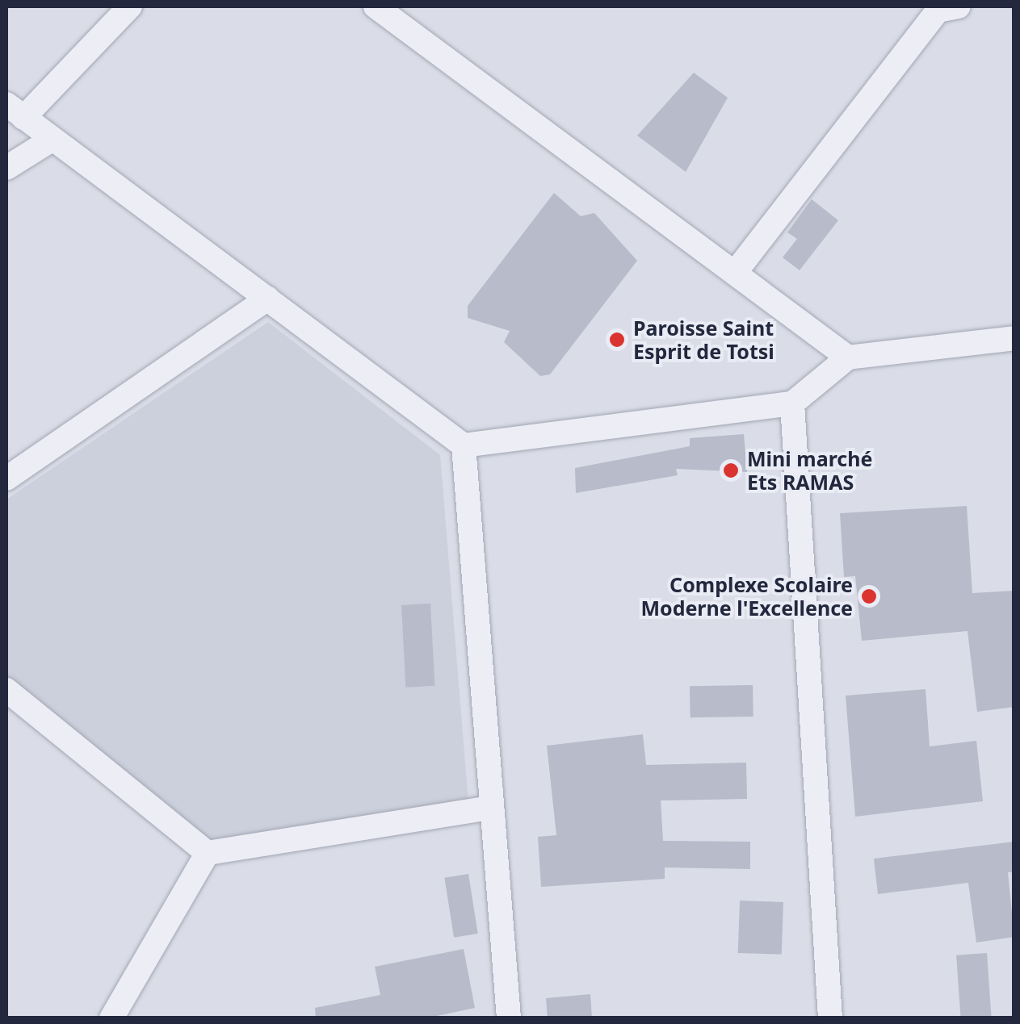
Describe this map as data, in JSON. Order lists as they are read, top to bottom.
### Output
{
  "places": ["Paroisse Saint Esprit de Totsi", "Mini marché Ets RAMAS", "Complexe Scolaire Moderne l'Excellence"]
}
